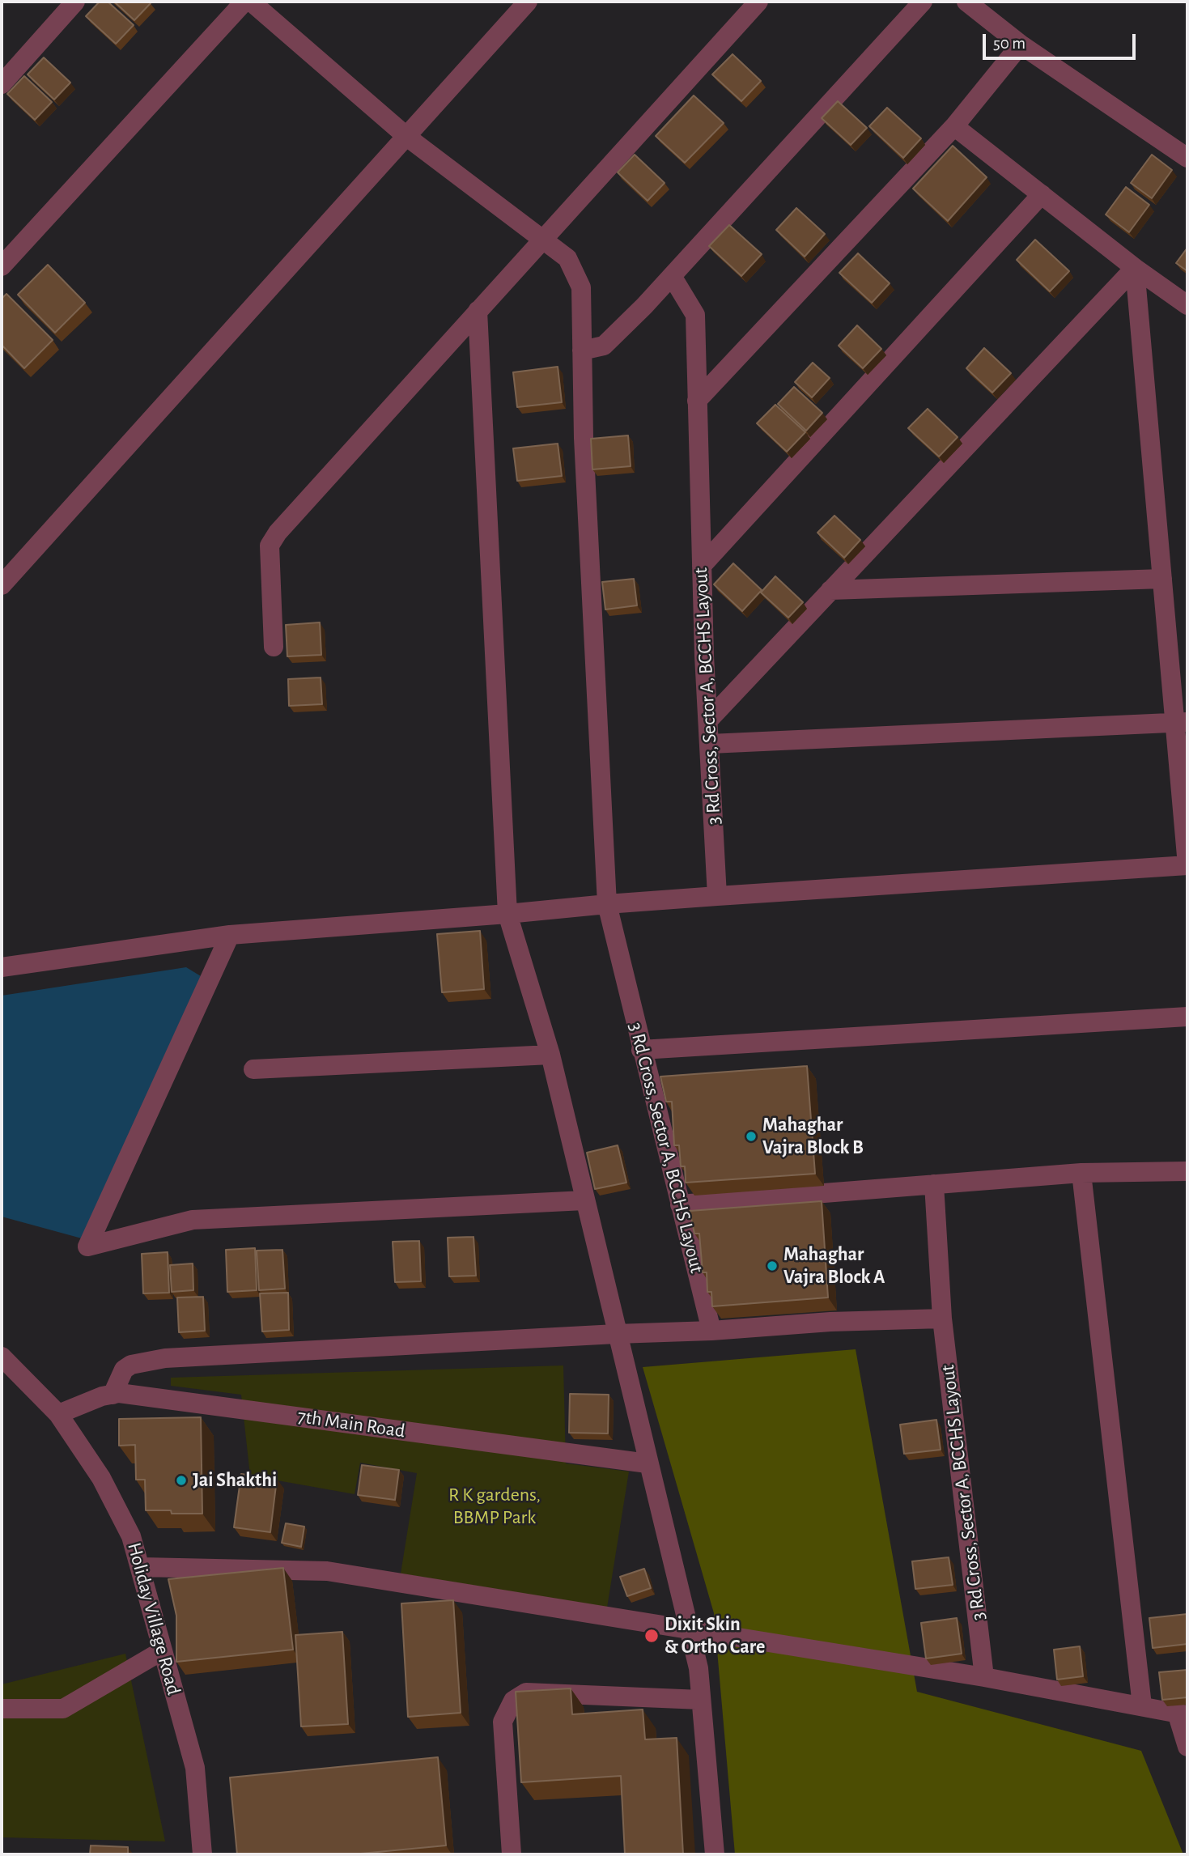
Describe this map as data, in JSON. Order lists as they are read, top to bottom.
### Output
{
  "streets": {
    "street": ["3 Rd Cross, Sector A, BCCHS Layout", "7th Main Road", "Holiday Village Road"]
  },
  "crossings": [
    ["7th Main Road", "Holiday Village Road"]
  ],
  "parks": ["R K gardens, BBMP Park"],
  "places": [
    "Mahaghar Vajra Block B",
    "Mahaghar Vajra Block A",
    "Jai Shakthi",
    "Dixit Skin & Ortho Care"
  ],
  "scale_bar": "50 m"
}
